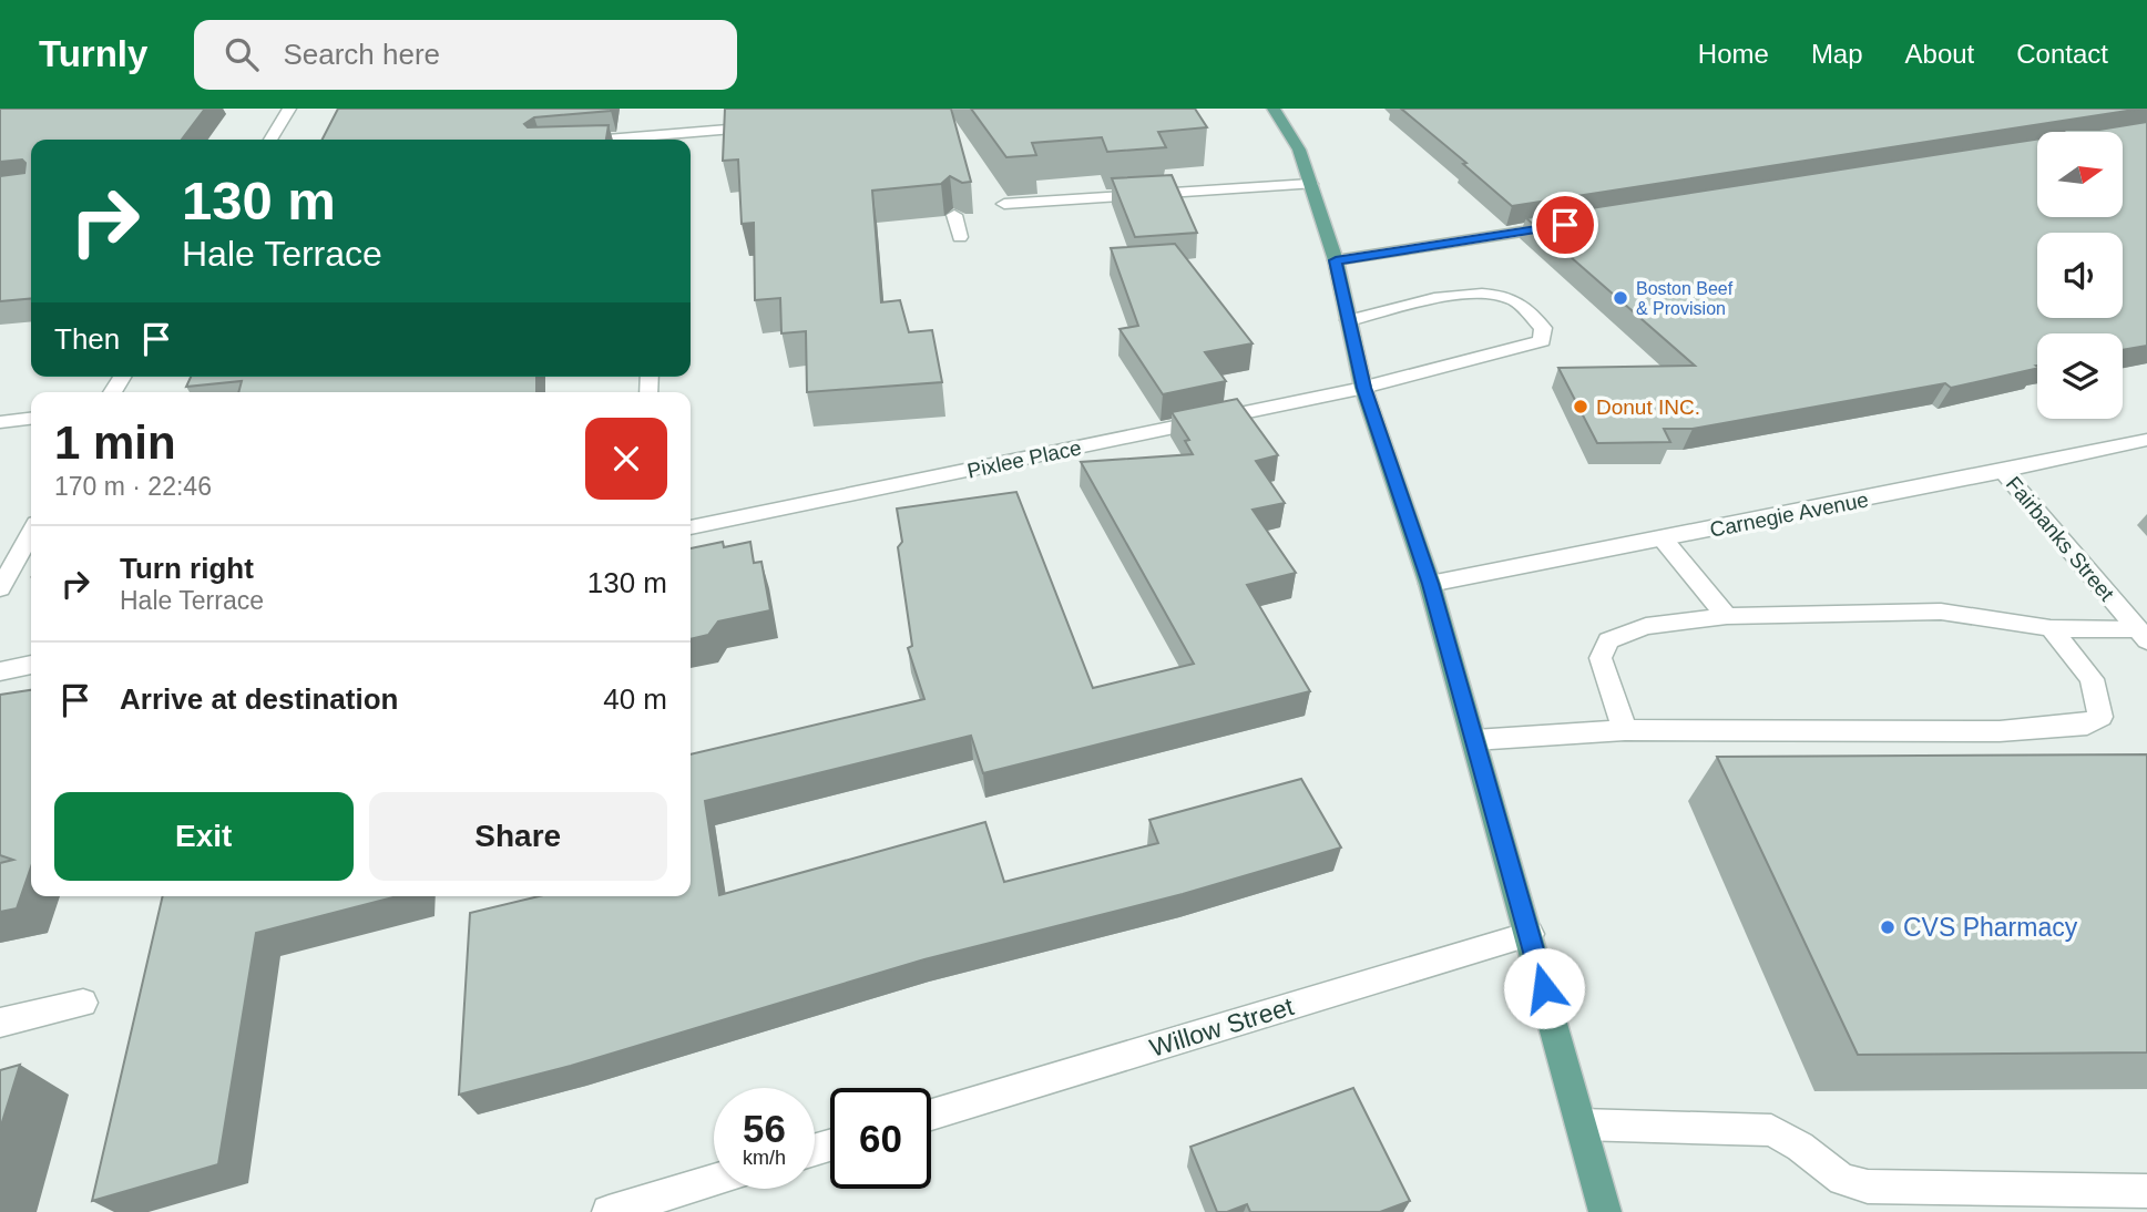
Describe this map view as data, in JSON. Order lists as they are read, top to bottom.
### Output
{
  "streets": {
    "street": [
      "Pixlee Place",
      "Carnegie Avenue",
      "Fairbanks Street",
      "Willow Street"
    ]
  },
  "crossings": [
    ["Carnegie Avenue", "Fairbanks Street"]
  ],
  "places": ["Boston Beef & Provision", "Donut INC.", "CVS Pharmacy"],
  "north": "right",
  "page": {
    "header": "Turnly",
    "search": "Search here",
    "nav": [
      "Home",
      "Map",
      "About",
      "Contact"
    ],
    "turn": ["130 m", "Hale Terrace"],
    "then": "Then",
    "heading": ["1 min", "170 m · 22:46"],
    "list": [
      {
        "name": "Turn right",
        "note": "Hale Terrace",
        "value": "130 m"
      },
      {
        "name": "Arrive at destination",
        "value": "40 m"
      }
    ],
    "buttons": ["Exit", "Share"],
    "speed": "56 km/h",
    "limit": "60"
  }
}
